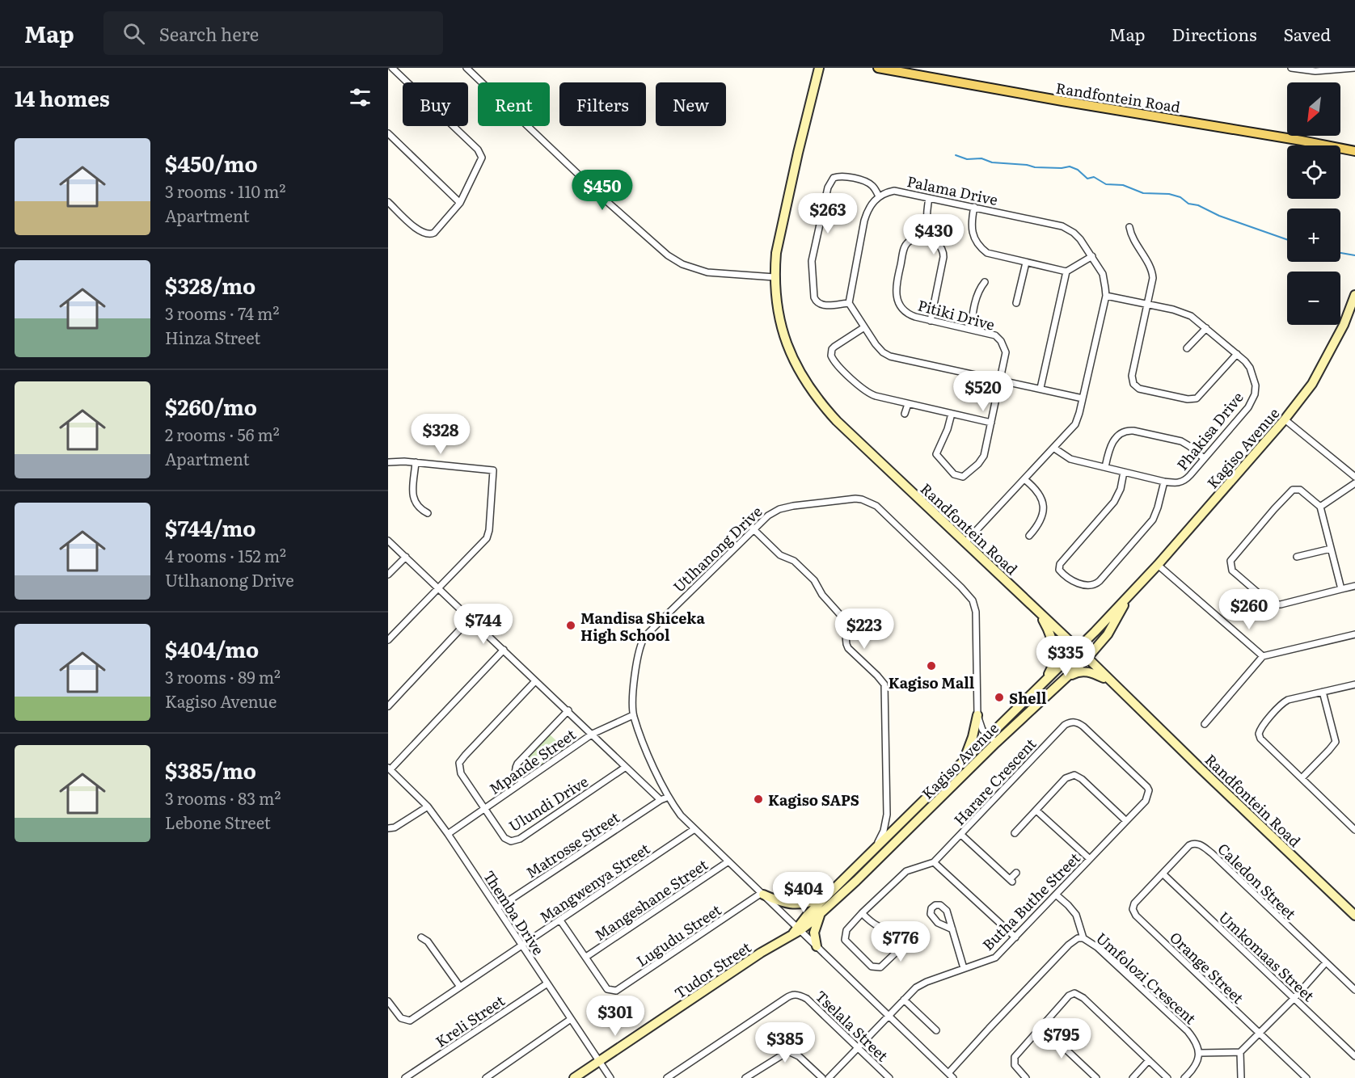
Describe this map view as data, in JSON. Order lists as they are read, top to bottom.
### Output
{
  "streets": {
    "main road": ["Randfontein Road"],
    "street": [
      "Palama Drive",
      "Pitiki Drive",
      "Phakisa Drive",
      "Kagiso Avenue",
      "Utlhanong Drive",
      "Mpande Street",
      "Harare Crescent",
      "Ulundi Drive",
      "Matrosse Street",
      "Caledon Street",
      "Mangwenya Street",
      "Mangeshane Street",
      "Butha Buthe Street",
      "Themba Drive",
      "Lugudu Street",
      "Umkomaas Street",
      "Orange Street",
      "Tudor Street",
      "Umfolozi Crescent",
      "Kreli Street",
      "Tselala Street"
    ]
  },
  "crossings": [
    ["Randfontein Road", "Palama Drive"],
    ["Randfontein Road", "Kagiso Avenue"],
    ["Palama Drive", "Phakisa Drive"],
    ["Kagiso Avenue", "Utlhanong Drive"],
    ["Kagiso Avenue", "Tudor Street"],
    ["Utlhanong Drive", "Mpande Street"],
    ["Utlhanong Drive", "Mangwenya Street"],
    ["Utlhanong Drive", "Mangeshane Street"],
    ["Utlhanong Drive", "Butha Buthe Street"],
    ["Utlhanong Drive", "Lugudu Street"],
    ["Utlhanong Drive", "Tudor Street"],
    ["Utlhanong Drive", "Umfolozi Crescent"],
    ["Mpande Street", "Ulundi Drive"],
    ["Mpande Street", "Themba Drive"],
    ["Harare Crescent", "Butha Buthe Street"],
    ["Matrosse Street", "Themba Drive"],
    ["Caledon Street", "Umkomaas Street"],
    ["Caledon Street", "Orange Street"],
    ["Mangwenya Street", "Themba Drive"],
    ["Mangeshane Street", "Lugudu Street"],
    ["Butha Buthe Street", "Tselala Street"],
    ["Themba Drive", "Tudor Street"],
    ["Themba Drive", "Kreli Street"]
  ],
  "places": [
    "Mandisa Shiceka High School",
    "Kagiso Mall",
    "Shell",
    "Kagiso SAPS"
  ],
  "north": "bottom left",
  "page": {
    "header": "Map",
    "search": "Search here",
    "nav": ["Map", "Directions", "Saved"],
    "heading": "14 homes",
    "map_buttons": ["+", "−"],
    "chip": [
      "Buy",
      "Rent",
      "Filters",
      "New"
    ],
    "list": [
      {
        "name": "$450/mo",
        "note": "3 rooms · 110 m² · Apartment"
      },
      {
        "name": "$328/mo",
        "note": "3 rooms · 74 m² · Hinza Street"
      },
      {
        "name": "$260/mo",
        "note": "2 rooms · 56 m² · Apartment"
      },
      {
        "name": "$744/mo",
        "note": "4 rooms · 152 m² · Utlhanong Drive"
      },
      {
        "name": "$404/mo",
        "note": "3 rooms · 89 m² · Kagiso Avenue"
      },
      {
        "name": "$385/mo",
        "note": "3 rooms · 83 m² · Lebone Street"
      }
    ],
    "price": [
      "$450",
      "$263",
      "$430",
      "$520",
      "$328",
      "$260",
      "$744",
      "$223",
      "$335",
      "$404",
      "$776",
      "$301",
      "$795",
      "$385"
    ]
  }
}
